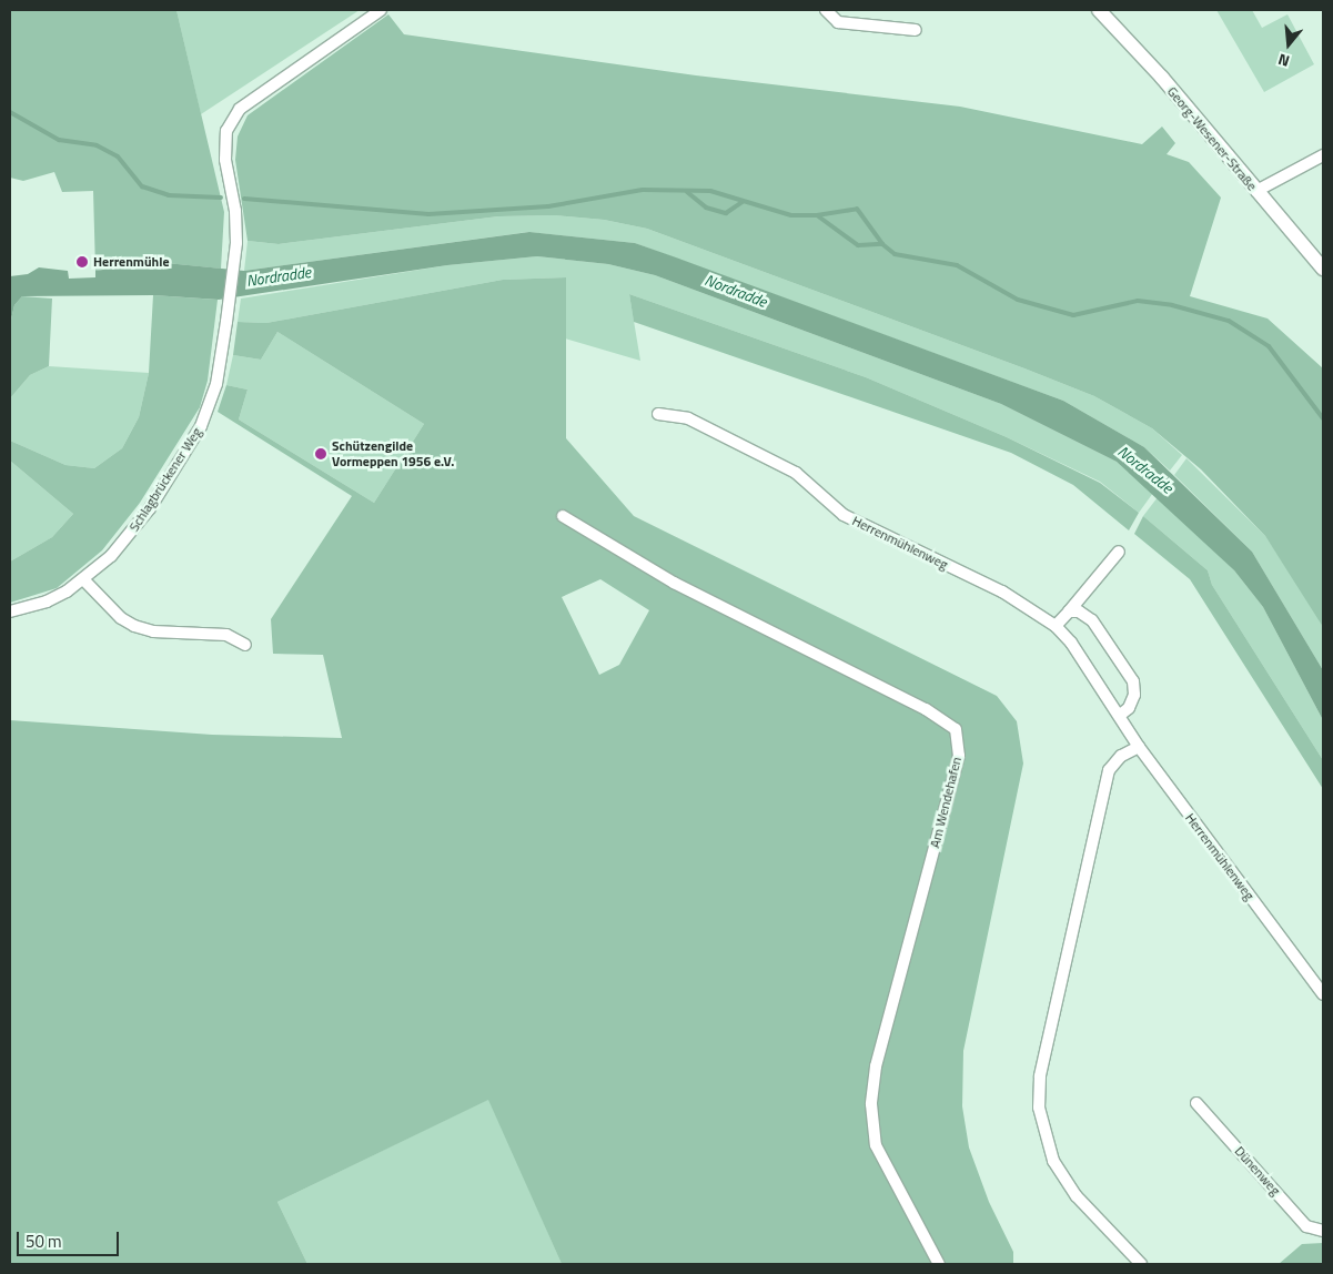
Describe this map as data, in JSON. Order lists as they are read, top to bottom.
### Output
{
  "streets": {
    "street": [
      "Georg-Wesener-Straße",
      "Schlagbrückener Weg",
      "Herrenmühlenweg",
      "Am Wendehafen",
      "Dünenweg"
    ]
  },
  "water": ["Nordradde"],
  "places": ["Herrenmühle", "Schützengilde Vormeppen 1956 e.V."],
  "scale_bar": "50 m",
  "north": "bottom"
}
